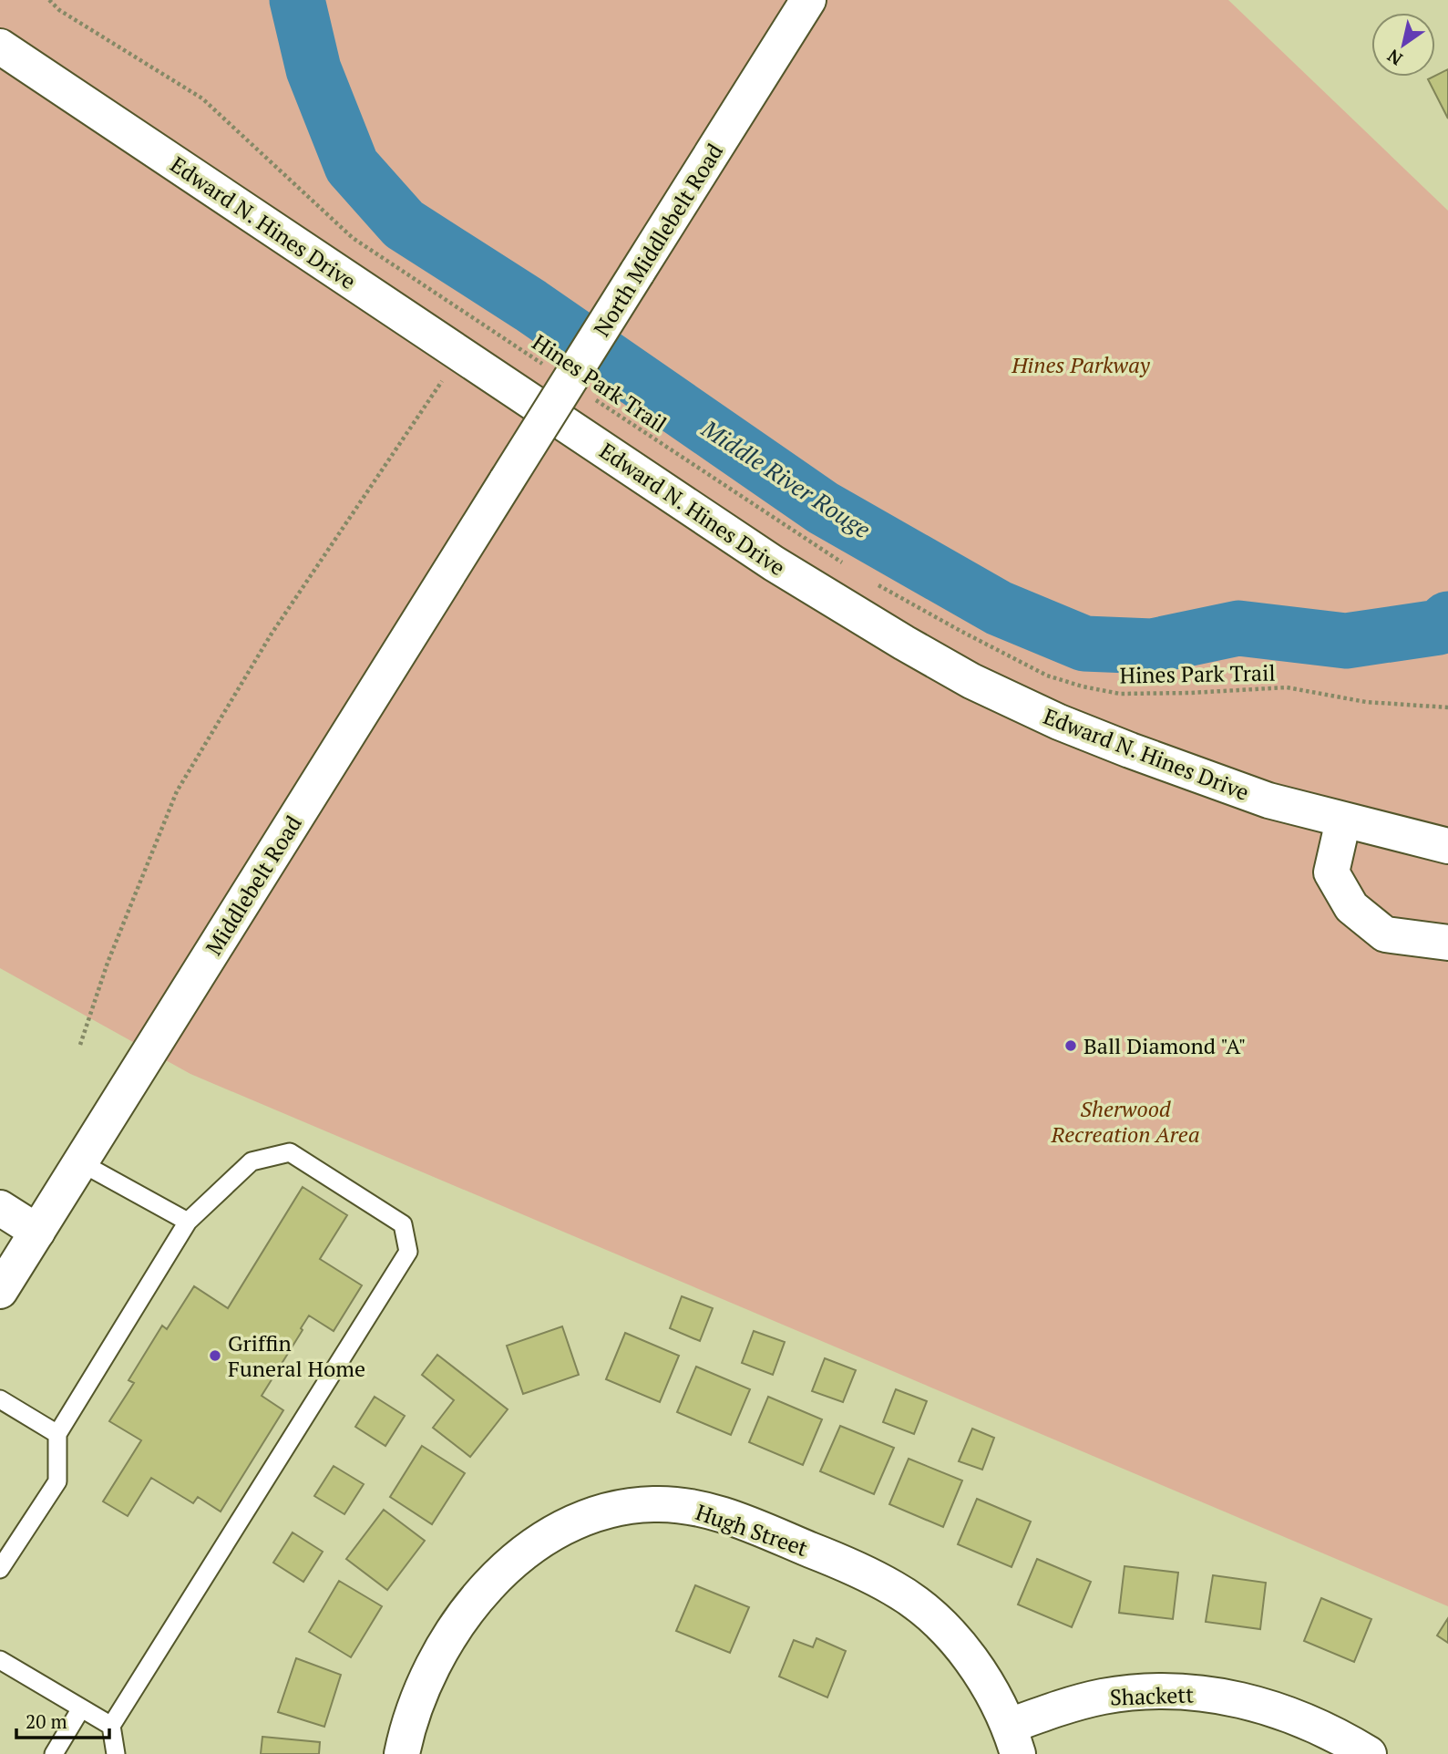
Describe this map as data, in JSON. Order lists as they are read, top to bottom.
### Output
{
  "streets": {
    "street": [
      "Edward N. Hines Drive",
      "North Middlebelt Road",
      "Middlebelt Road",
      "Hugh Street",
      "Shackett"
    ],
    "path": ["Hines Park Trail"]
  },
  "crossings": [
    ["North Middlebelt Road", "Middlebelt Road"],
    ["Hugh Street", "Shackett"]
  ],
  "water": ["Middle River Rouge"],
  "parks": ["Hines Parkway", "Sherwood Recreation Area"],
  "places": ["Ball Diamond \"A\"", "Griffin Funeral Home"],
  "scale_bar": "20 m",
  "north": "bottom left"
}
